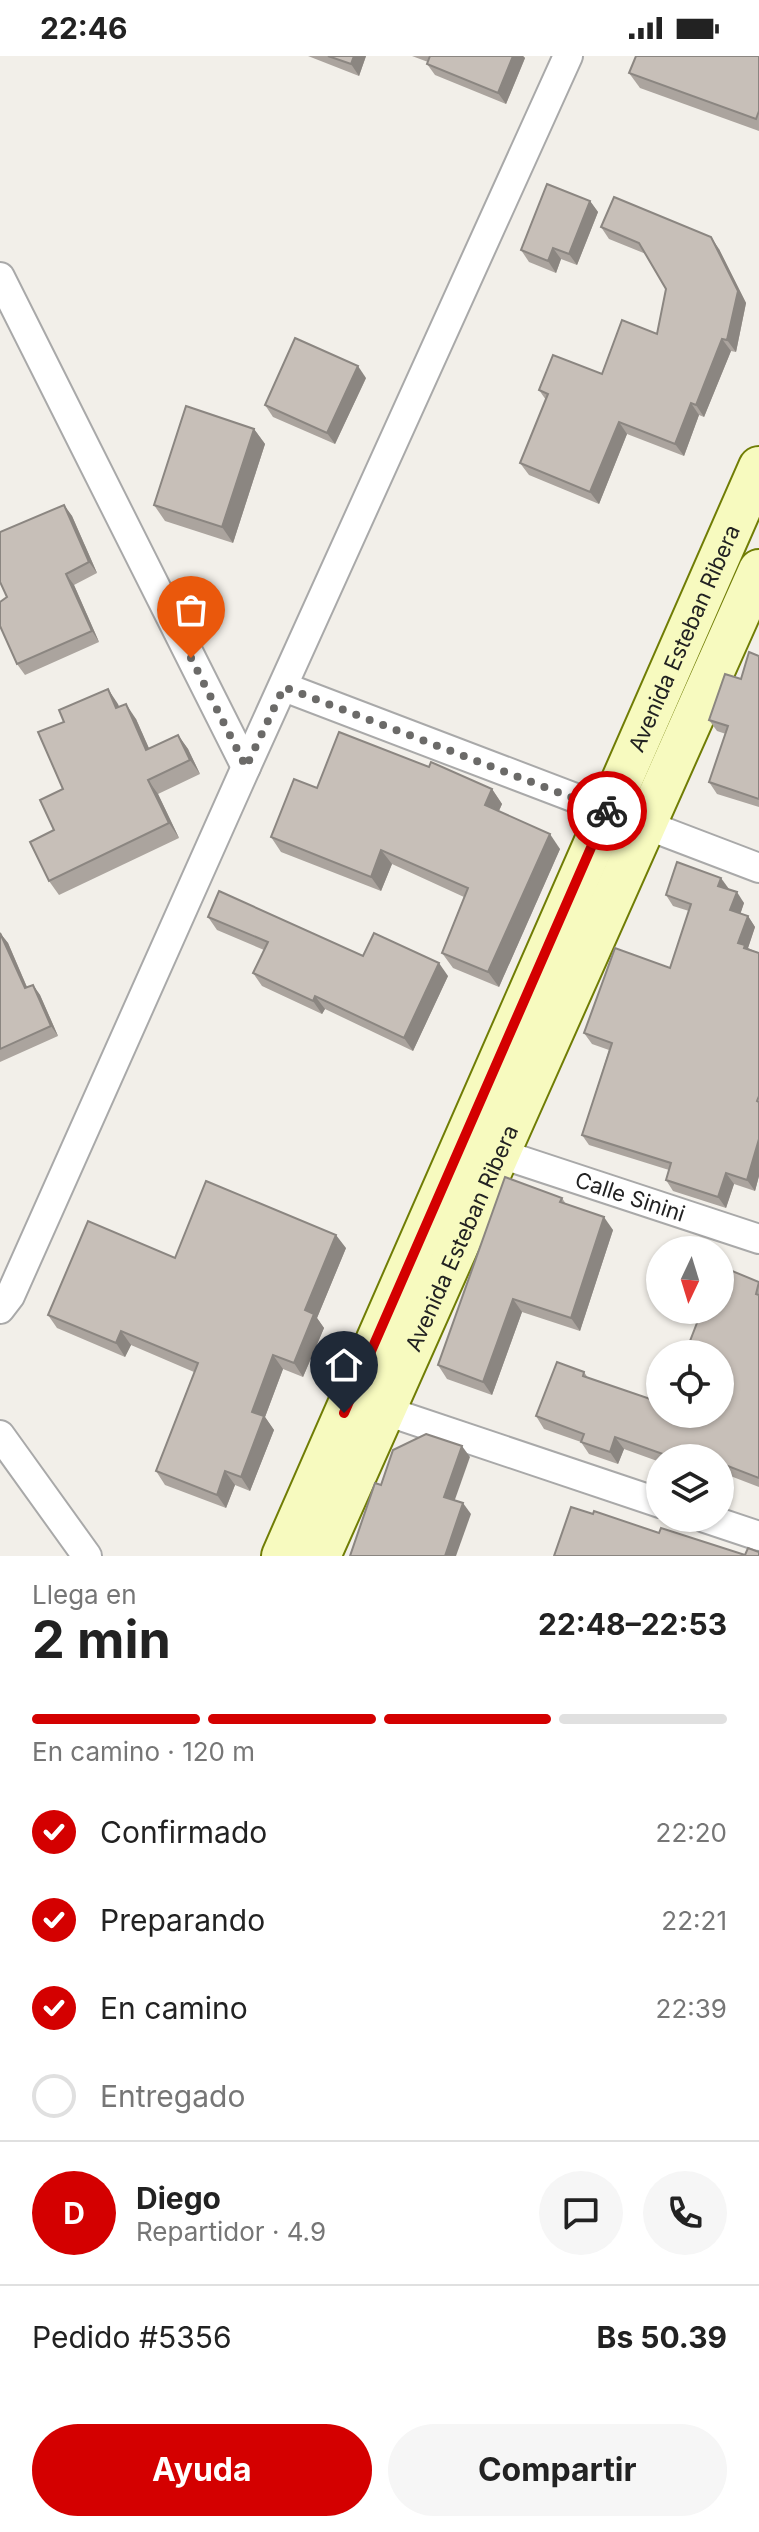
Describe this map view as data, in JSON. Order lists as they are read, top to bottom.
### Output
{
  "streets": {
    "main road": ["Avenida Esteban Ribera"],
    "street": ["Calle Sinini"]
  },
  "crossings": [
    ["Avenida Esteban Ribera", "Calle Sinini"]
  ],
  "north": "bottom",
  "page": {
    "status": "22:46",
    "heading": ["2 min", "Llega en", "22:48–22:53"],
    "panel": [
      "Diego",
      "Repartidor · 4.9",
      "Pedido #5356",
      "Bs 50.39"
    ],
    "bar": "En camino · 120 m",
    "list": [
      ["Confirmado", "22:20"],
      ["Preparando", "22:21"],
      ["En camino", "22:39"],
      "Entregado"
    ],
    "round": "D",
    "buttons": ["Ayuda", "Compartir"]
  }
}
